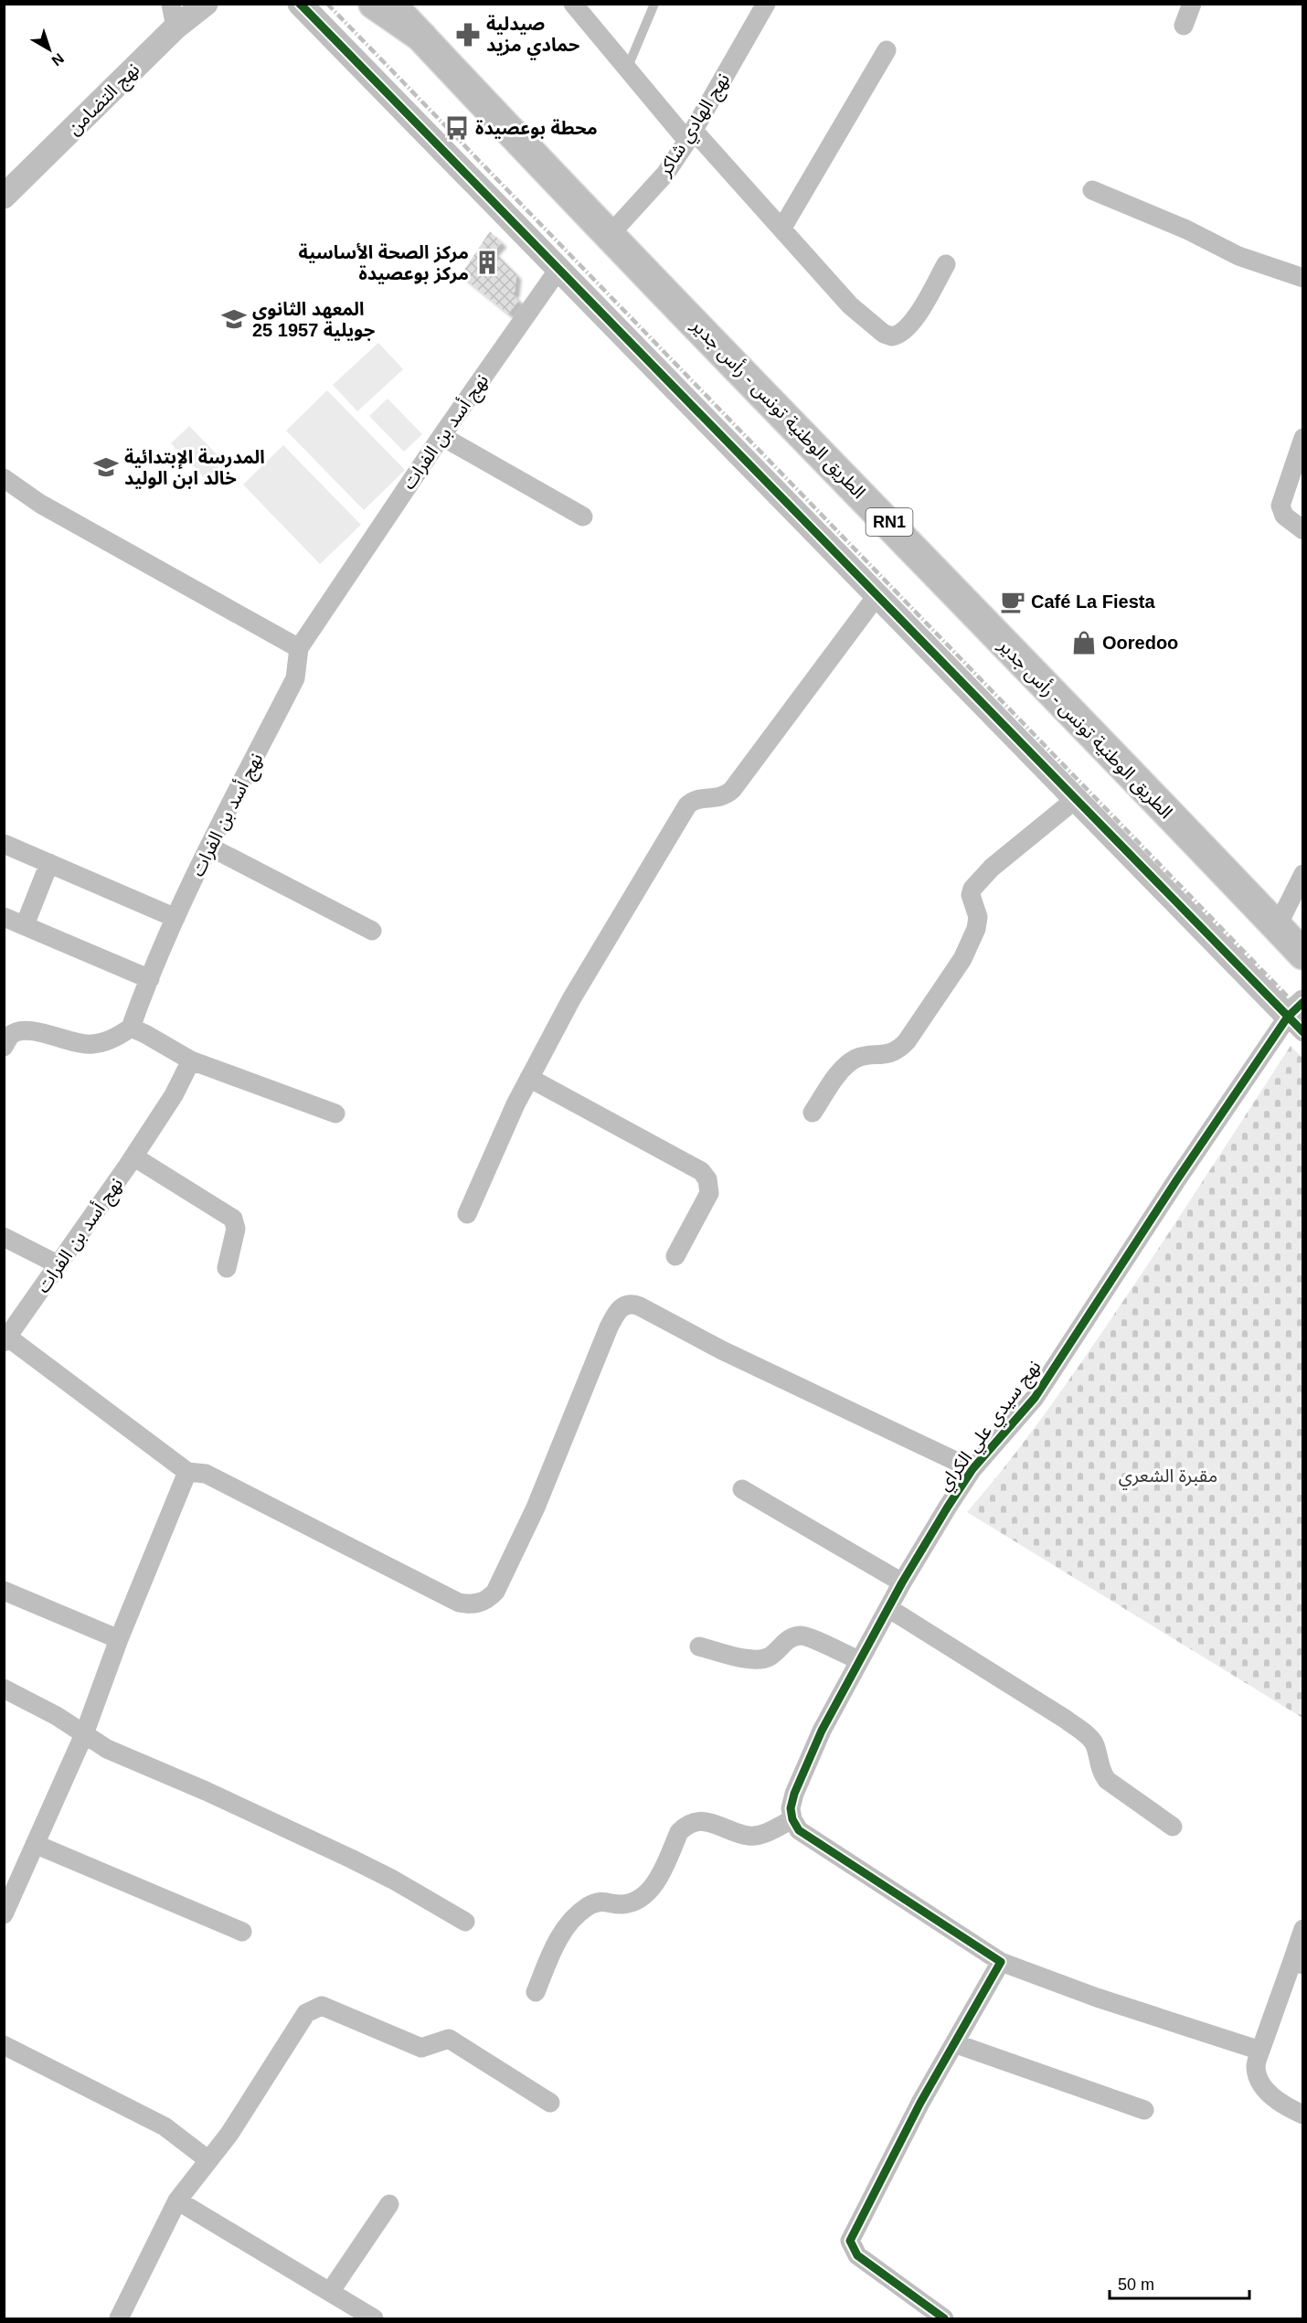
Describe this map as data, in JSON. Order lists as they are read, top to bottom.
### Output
{
  "streets": {
    "main road": ["الطريق الوطنية تونس - رأس جدير", "RN1"],
    "street": [
      "نهج التضامن",
      "نهج الهادي شاكر",
      "نهج أسد بن الفرات",
      "نهج سيدي علي الكراي"
    ]
  },
  "crossings": [
    ["نهج الهادي شاكر", "الطريق الوطنية تونس - رأس جدير"]
  ],
  "parks": ["مقبرة الشعري"],
  "places": {
    "pharmacy": ["صيدلية حمادي مزيد"],
    "bus stop": ["محطة بوعصيدة"],
    "building": ["مركز الصحة الأساسية مركز بوعصيدة"],
    "school or university": ["المعهد الثانوي 25 جويلية 1957", "المدرسة الإبتدائية خالد ابن الوليد"],
    "cafe": ["Café La Fiesta"],
    "shop": ["Ooredoo"]
  },
  "scale_bar": "50 m",
  "north": "bottom right"
}
